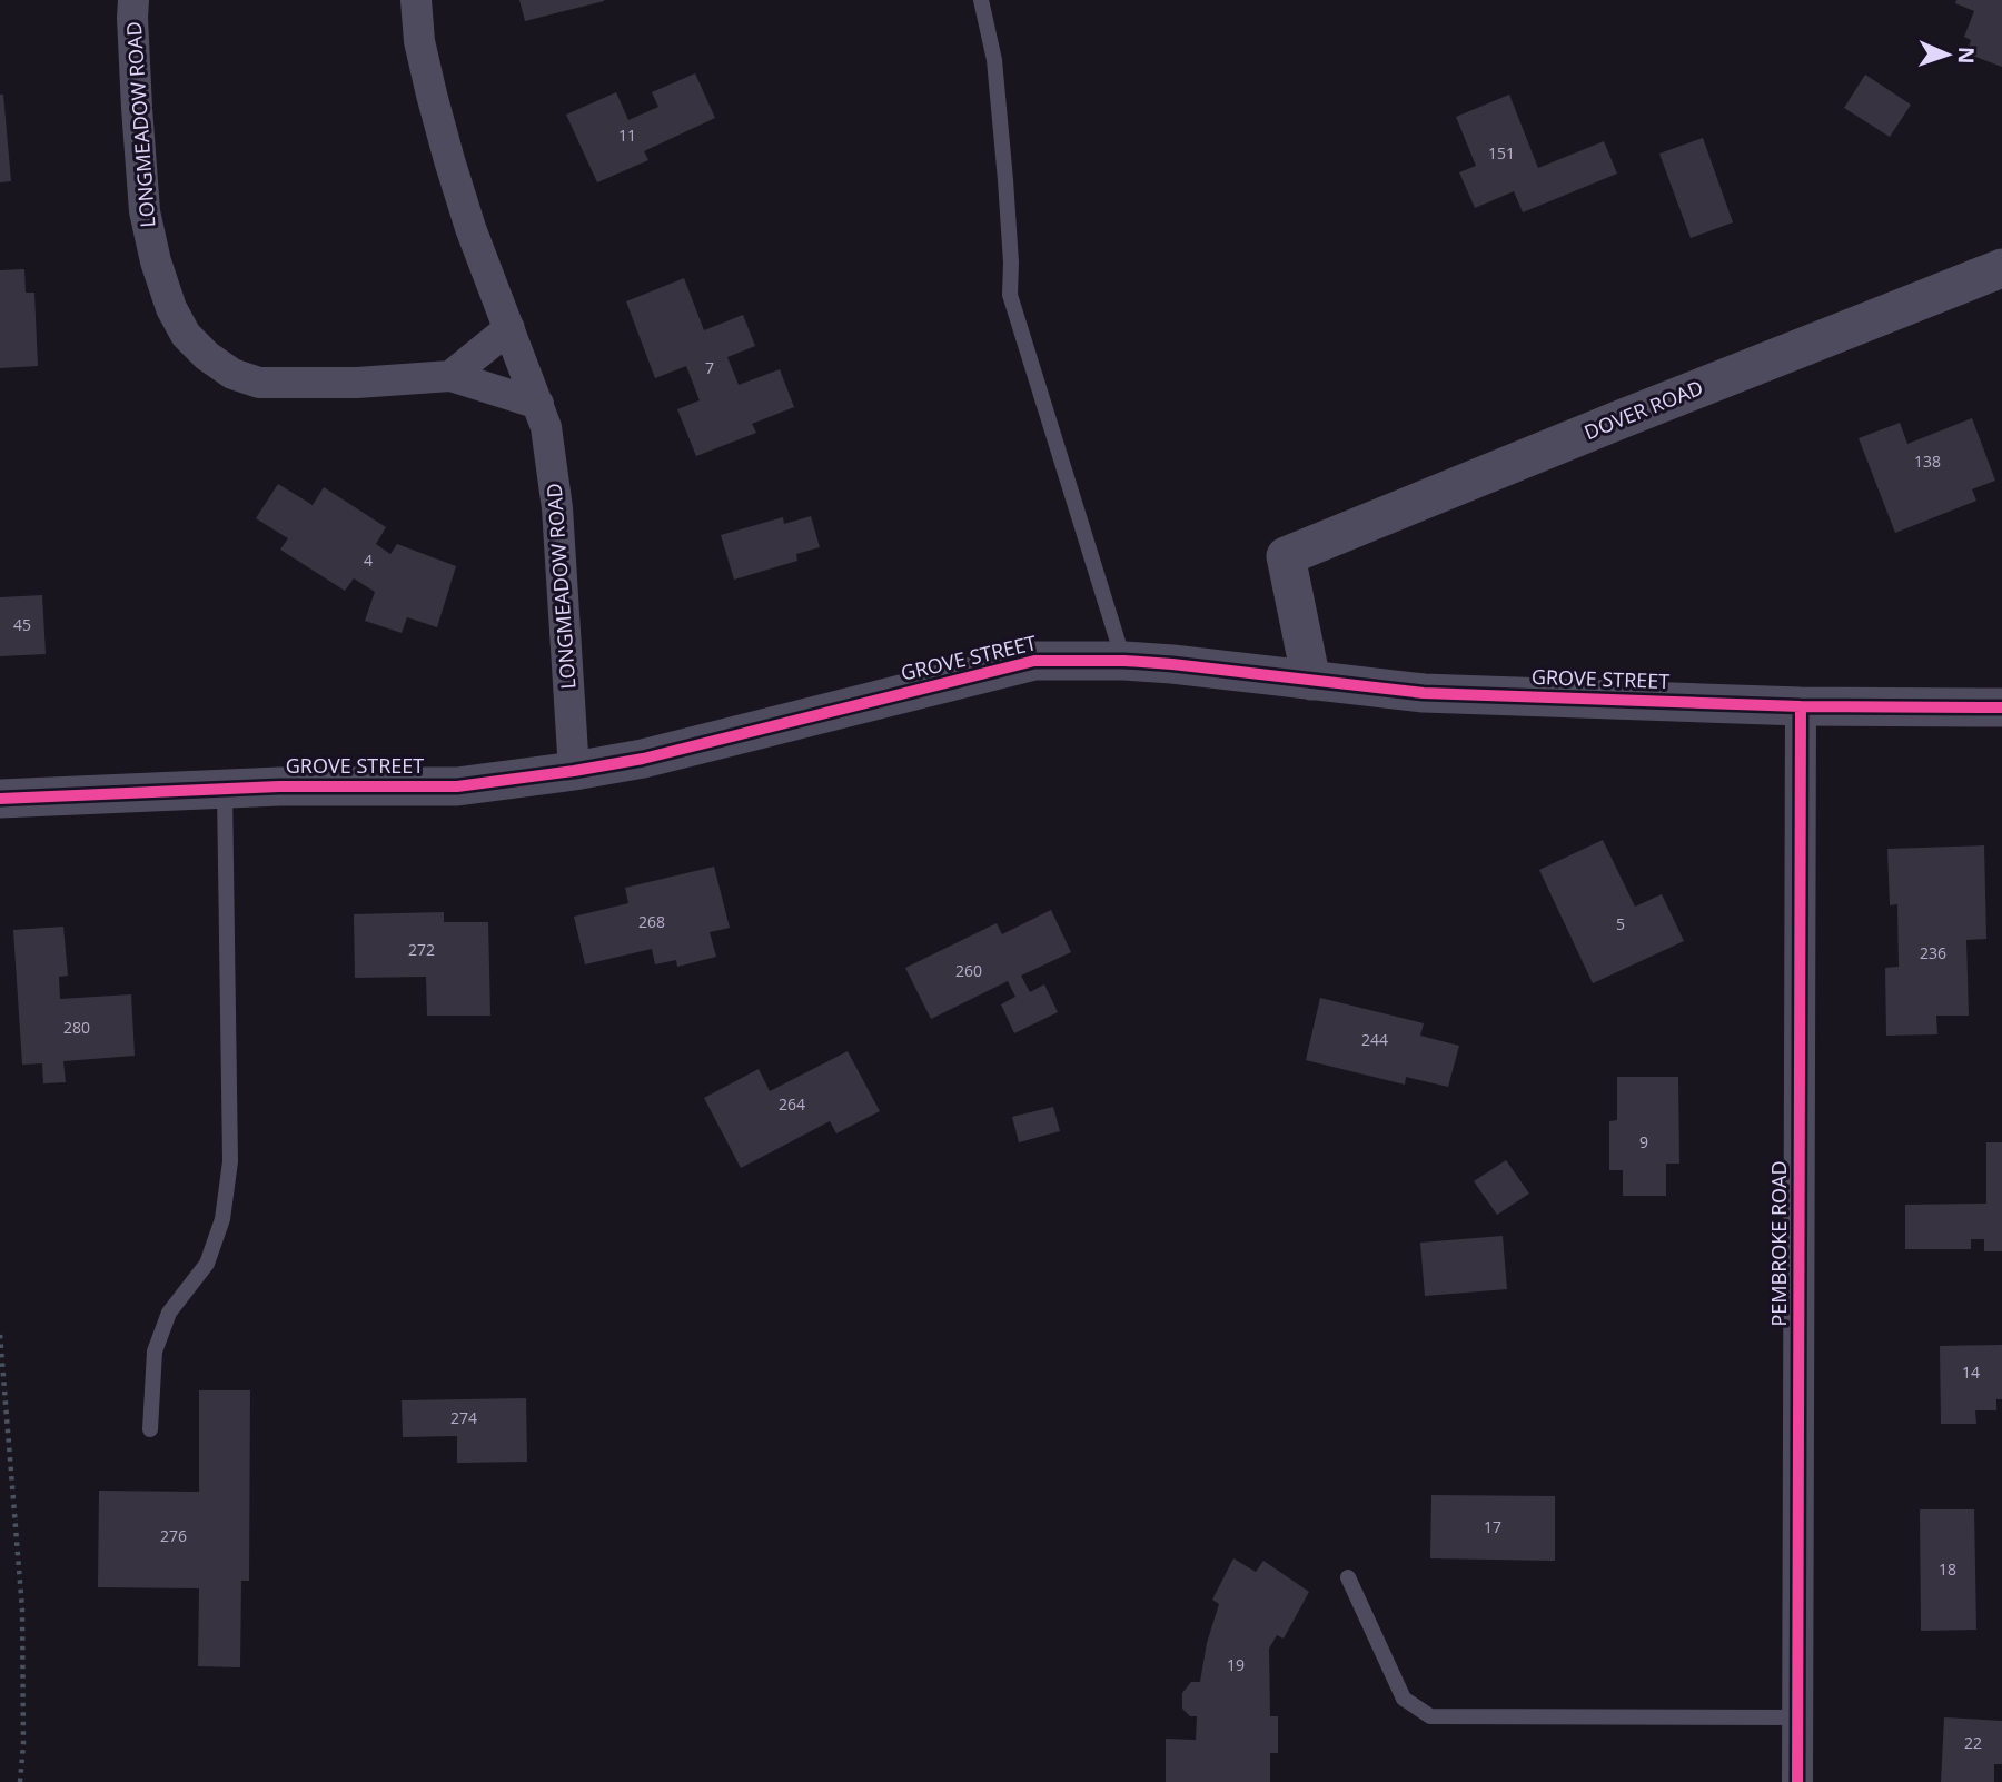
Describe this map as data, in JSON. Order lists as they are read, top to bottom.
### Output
{
  "streets": {
    "street": [
      "LONGMEADOW ROAD",
      "DOVER ROAD",
      "GROVE STREET",
      "PEMBROKE ROAD"
    ]
  },
  "crossings": [
    ["LONGMEADOW ROAD", "GROVE STREET"],
    ["DOVER ROAD", "GROVE STREET"],
    ["GROVE STREET", "PEMBROKE ROAD"]
  ],
  "house_numbers": [
    "11",
    "151",
    "7",
    "138",
    "4",
    "45",
    "268",
    "5",
    "272",
    "236",
    "260",
    "280",
    "244",
    "264",
    "9",
    "14",
    "274",
    "17",
    "276",
    "18",
    "19",
    "22"
  ],
  "north": "right"
}
